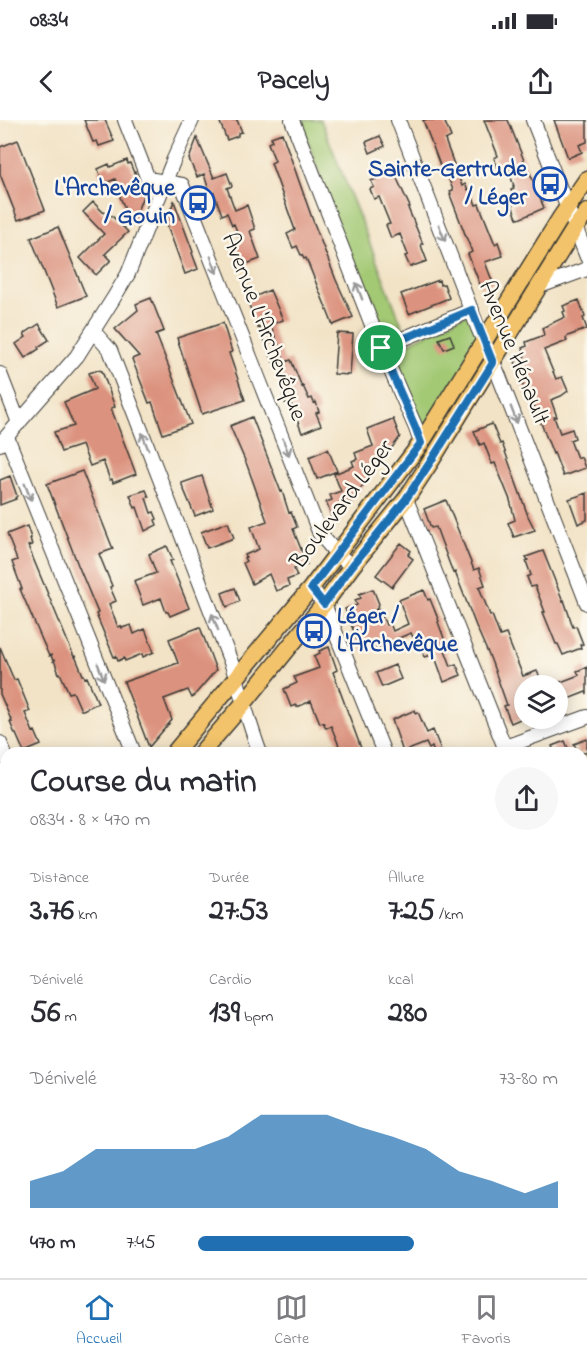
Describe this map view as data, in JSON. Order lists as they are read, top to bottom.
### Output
{
  "streets": {
    "main road": ["Boulevard Léger"],
    "street": ["Avenue L'Archevêque", "Avenue Hénault"]
  },
  "crossings": [
    ["Avenue L'Archevêque", "Boulevard Léger"],
    ["Avenue Hénault", "Boulevard Léger"]
  ],
  "one_way": ["Avenue L'Archevêque"],
  "places": {
    "bus stop": ["Sainte-Gertrude / Léger", "L'Archevêque / Gouin", "Léger / L'Archevêque"]
  },
  "page": {
    "status": "08:34",
    "header": "Pacely",
    "heading": ["Course du matin", "08:34 · 8 × 470 m"],
    "stats": [
      ["Distance", "3.76 km"],
      ["Durée", "27:53"],
      ["Allure", "7:25 /km"],
      ["Dénivelé", "56 m"],
      ["Cardio", "139 bpm"],
      ["kcal", "280"]
    ],
    "chart": ["Dénivelé", "73–80 m"],
    "list": [
      {
        "name": "470 m",
        "note": "7:45"
      }
    ],
    "tabs": ["Accueil", "Carte", "Favoris"]
  }
}
